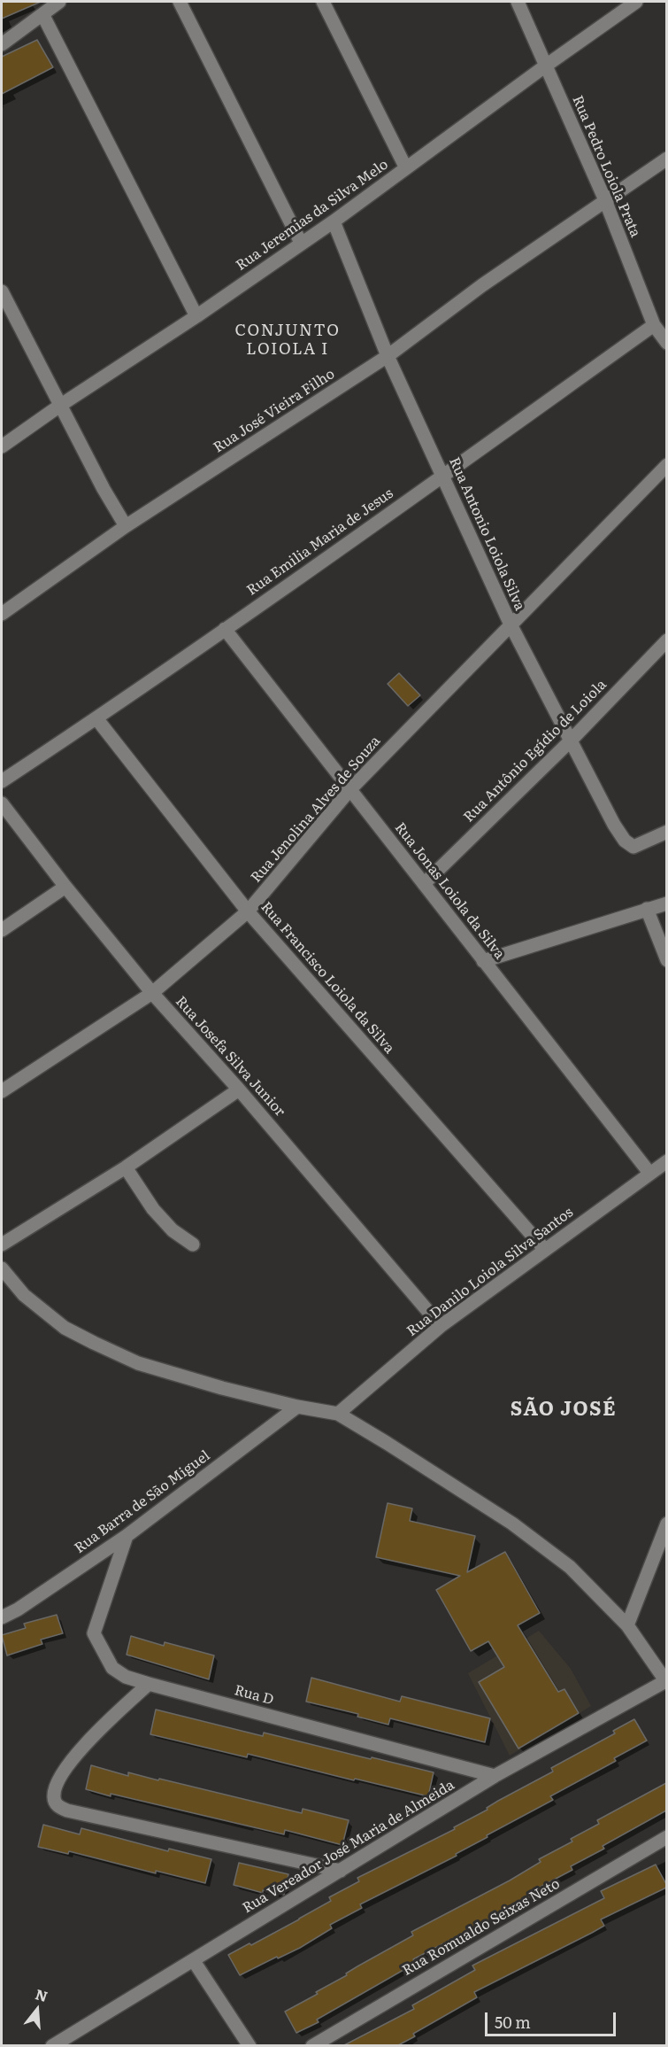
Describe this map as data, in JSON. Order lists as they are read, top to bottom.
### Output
{
  "streets": {
    "street": [
      "Rua Pedro Loiola Prata",
      "Rua Jeremias da Silva Melo",
      "Rua José Vieira Filho",
      "Rua Antonio Loiola Silva",
      "Rua Emilia Maria de Jesus",
      "Rua Antônio Egídio de Loiola",
      "Rua Jenolina Alves de Souza",
      "Rua Jonas Loiola da Silva",
      "Rua Francisco Loiola da Silva",
      "Rua Josefa Silva Junior",
      "Rua Danilo Loiola Silva Santos",
      "Rua Barra de São Miguel",
      "Rua D",
      "Rua Vereador José Maria de Almeida",
      "Rua Romualdo Seixas Neto"
    ]
  },
  "crossings": [
    ["Rua Pedro Loiola Prata", "Rua Jeremias da Silva Melo"],
    ["Rua Pedro Loiola Prata", "Rua José Vieira Filho"],
    ["Rua Pedro Loiola Prata", "Rua Emilia Maria de Jesus"],
    ["Rua Jeremias da Silva Melo", "Rua Antonio Loiola Silva"],
    ["Rua José Vieira Filho", "Rua Antonio Loiola Silva"],
    ["Rua Antonio Loiola Silva", "Rua Emilia Maria de Jesus"],
    ["Rua Antonio Loiola Silva", "Rua Antônio Egídio de Loiola"],
    ["Rua Antonio Loiola Silva", "Rua Jenolina Alves de Souza"],
    ["Rua Emilia Maria de Jesus", "Rua Jonas Loiola da Silva"],
    ["Rua Emilia Maria de Jesus", "Rua Francisco Loiola da Silva"],
    ["Rua Antônio Egídio de Loiola", "Rua Jonas Loiola da Silva"],
    ["Rua Jenolina Alves de Souza", "Rua Jonas Loiola da Silva"],
    ["Rua Jenolina Alves de Souza", "Rua Francisco Loiola da Silva"],
    ["Rua Jenolina Alves de Souza", "Rua Josefa Silva Junior"],
    ["Rua Jonas Loiola da Silva", "Rua Danilo Loiola Silva Santos"],
    ["Rua Francisco Loiola da Silva", "Rua Danilo Loiola Silva Santos"],
    ["Rua Josefa Silva Junior", "Rua Danilo Loiola Silva Santos"],
    ["Rua Barra de São Miguel", "Rua D"],
    ["Rua D", "Rua Vereador José Maria de Almeida"]
  ],
  "districts": ["CONJUNTO LOIOLA I", "SÃO JOSÉ"],
  "scale_bar": "50 m",
  "north": "top"
}
